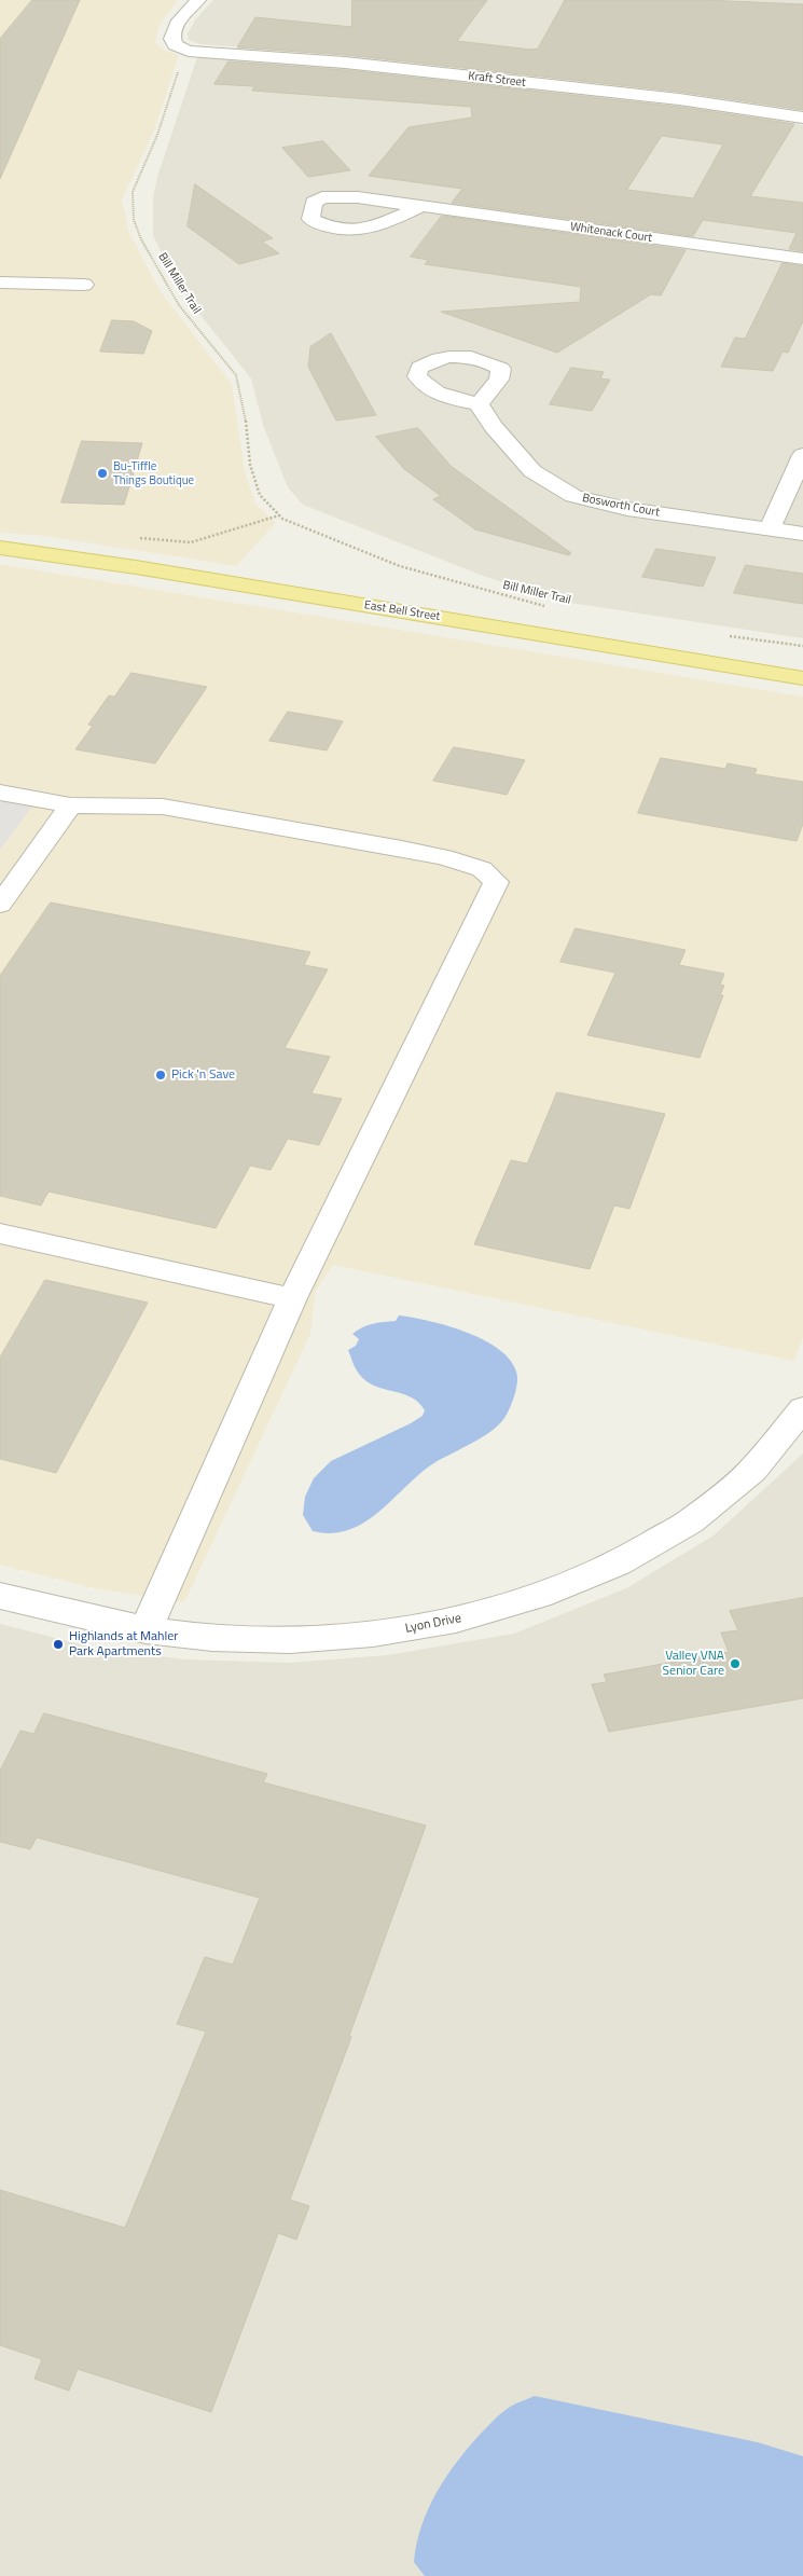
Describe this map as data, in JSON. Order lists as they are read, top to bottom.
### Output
{
  "streets": {
    "main road": ["East Bell Street"],
    "street": [
      "Kraft Street",
      "Whitenack Court",
      "Bosworth Court",
      "Lyon Drive"
    ],
    "path": ["Bill Miller Trail"]
  },
  "crossings": [
    ["Kraft Street", "Bill Miller Trail"]
  ],
  "places": [
    "Bu-Tiffle Things Boutique",
    "Pick 'n Save",
    "Highlands at Mahler Park Apartments",
    "Valley VNA Senior Care"
  ]
}
